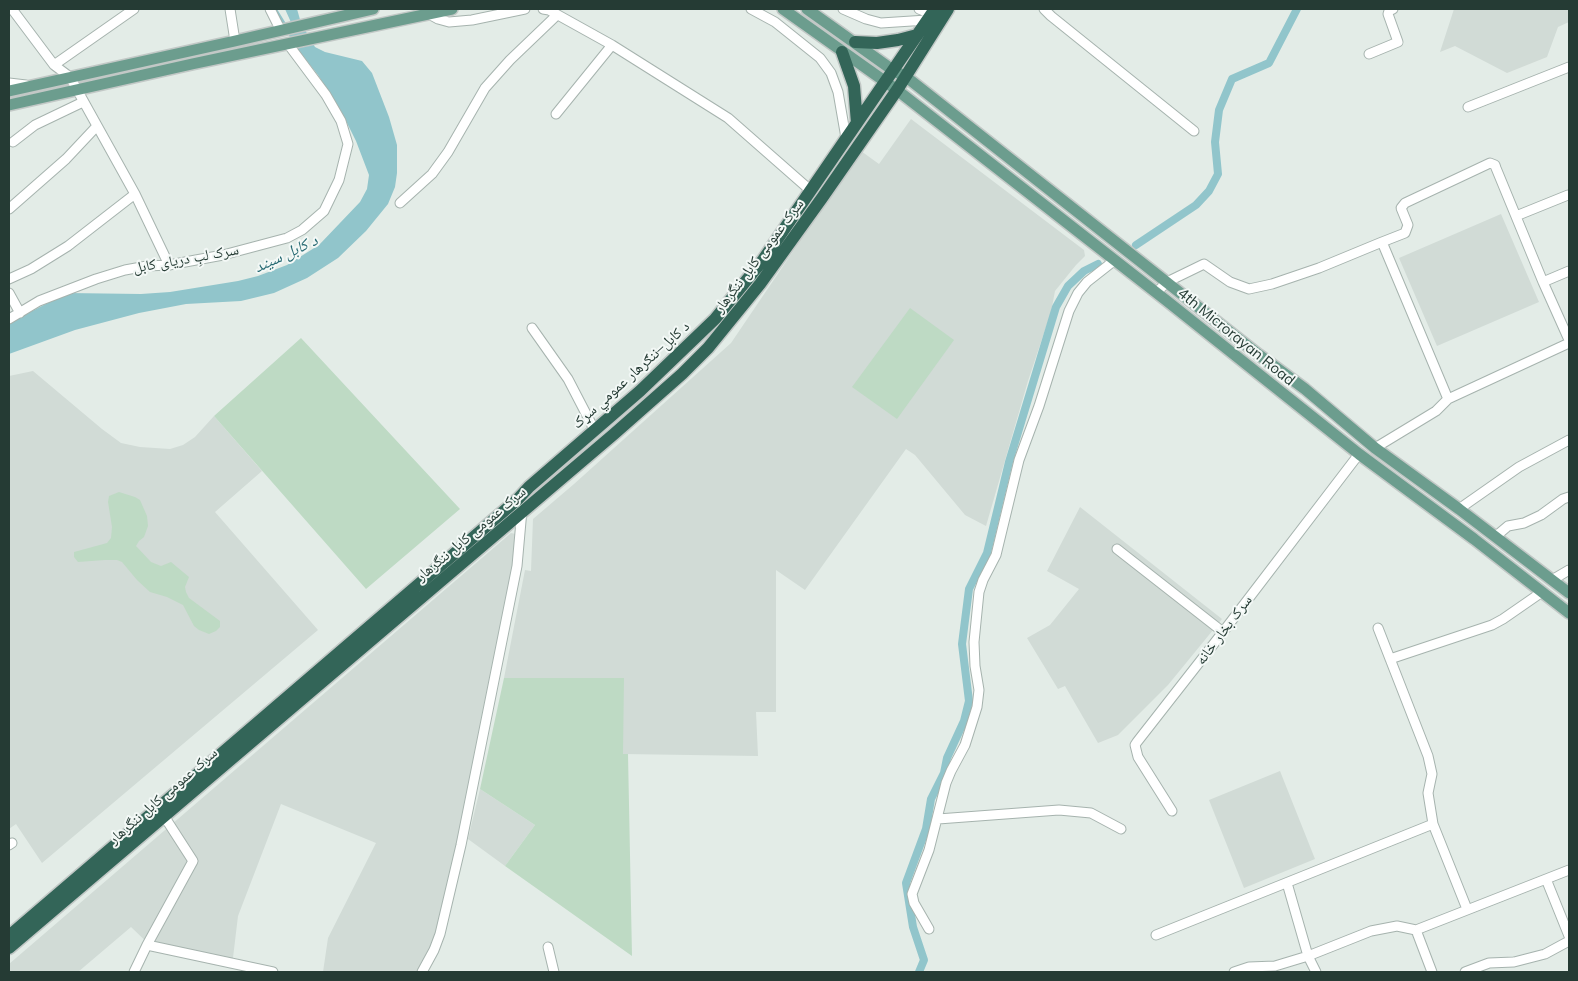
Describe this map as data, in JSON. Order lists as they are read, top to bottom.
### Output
{
  "streets": {
    "highway": ["سرک عمومی کابل ننگرهار", "د کابل–ننګرهار عمومي سړک"],
    "main road": ["4th Microrayan Road"],
    "street": ["سرک لبِ دریای کابل", "سرک بخار خانه"]
  },
  "crossings": [
    ["سرک عمومی کابل ننگرهار", "4th Microrayan Road"],
    ["سرک عمومی کابل ننگرهار", "د کابل–ننګرهار عمومي سړک"],
    ["4th Microrayan Road", "د کابل–ننګرهار عمومي سړک"],
    ["4th Microrayan Road", "سرک بخار خانه"]
  ],
  "water": ["د کابل سيند"]
}
